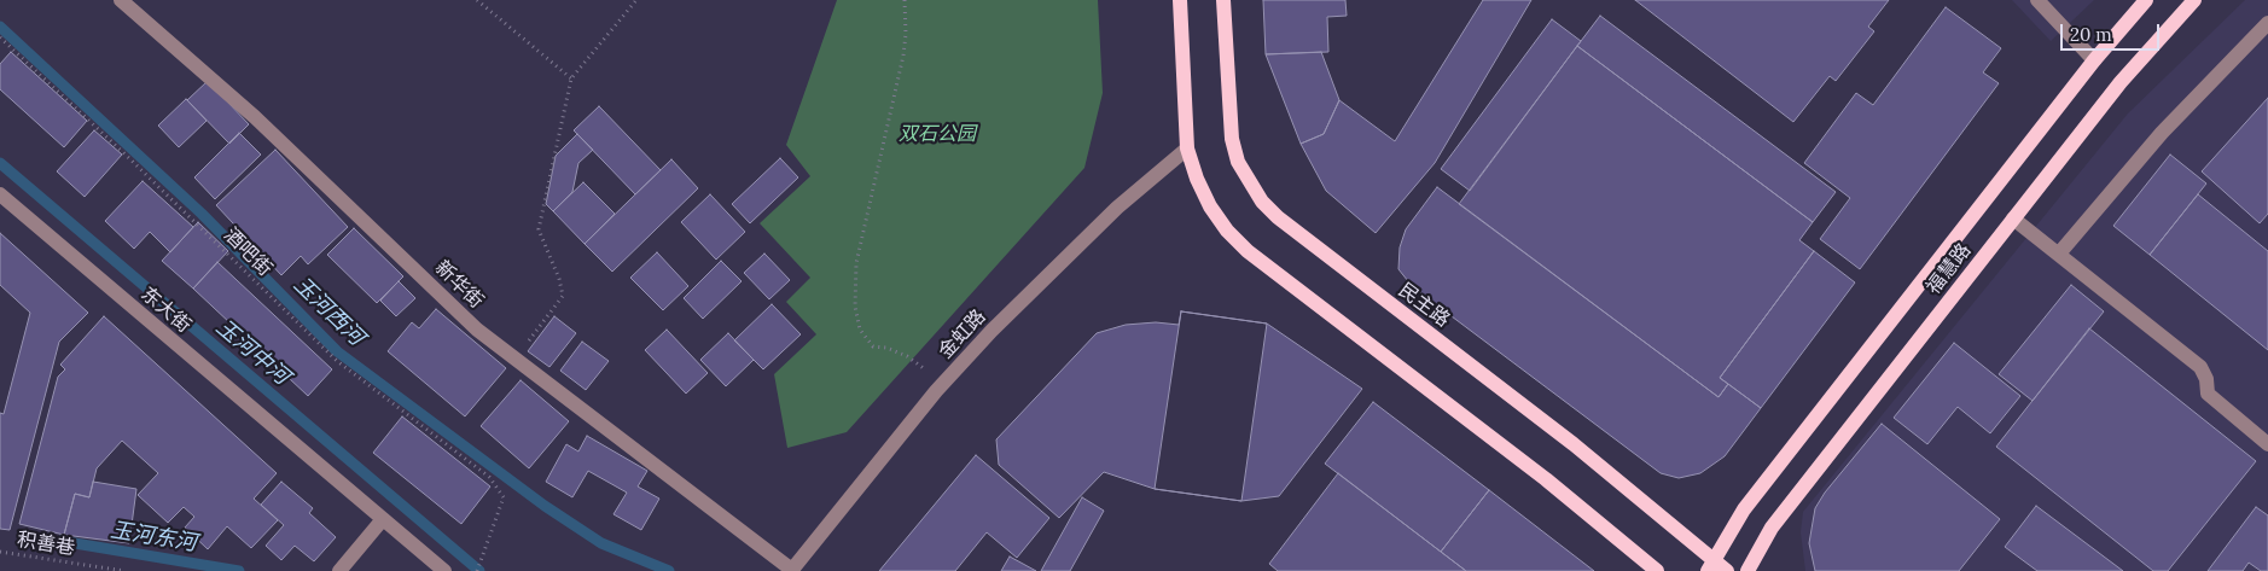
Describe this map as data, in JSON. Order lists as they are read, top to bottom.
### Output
{
  "streets": {
    "main road": ["福慧路", "民主路"],
    "street": ["新华街", "东大街", "金虹路"],
    "path": ["酒吧街", "积善巷"]
  },
  "crossings": [
    ["福慧路", "民主路"],
    ["新华街", "金虹路"]
  ],
  "water": ["玉河西河", "玉河中河", "玉河东河"],
  "parks": ["双石公园"],
  "scale_bar": "20 m"
}
